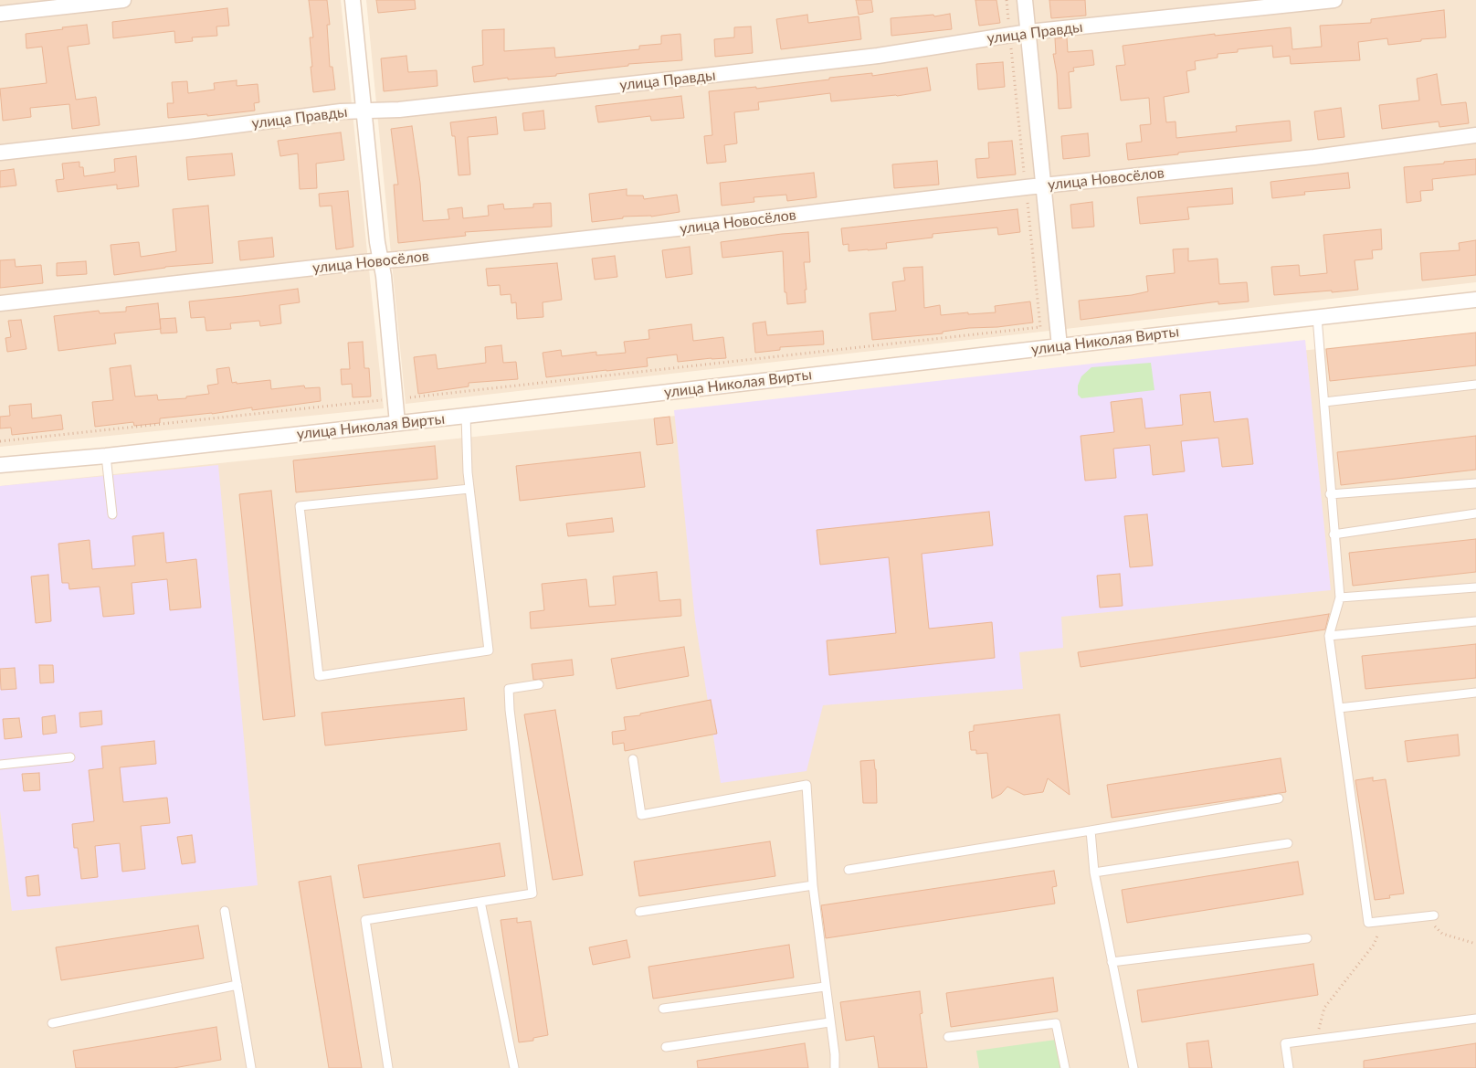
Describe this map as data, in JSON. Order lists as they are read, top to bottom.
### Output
{
  "streets": {
    "street": ["улица Правды", "улица Новосёлов", "улица Николая Вирты"]
  }
}
